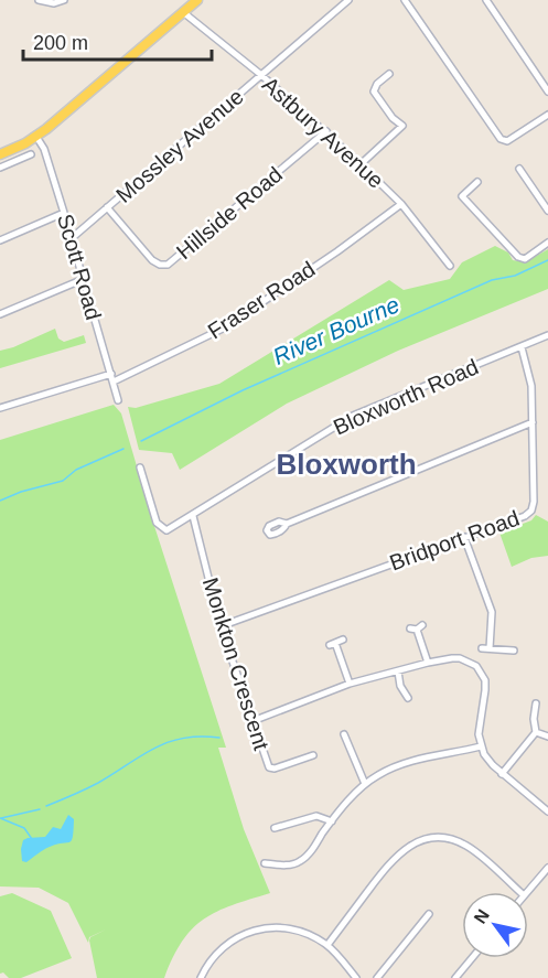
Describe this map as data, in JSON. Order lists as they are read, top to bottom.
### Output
{
  "streets": {
    "street": [
      "Astbury Avenue",
      "Mossley Avenue",
      "Hillside Road",
      "Scott Road",
      "Fraser Road",
      "Bloxworth Road",
      "Bridport Road",
      "Monkton Crescent"
    ]
  },
  "crossings": [
    ["Astbury Avenue", "Mossley Avenue"],
    ["Astbury Avenue", "Hillside Road"],
    ["Astbury Avenue", "Fraser Road"],
    ["Mossley Avenue", "Hillside Road"],
    ["Mossley Avenue", "Scott Road"],
    ["Scott Road", "Fraser Road"],
    ["Bloxworth Road", "Bridport Road"],
    ["Bloxworth Road", "Monkton Crescent"],
    ["Bridport Road", "Monkton Crescent"]
  ],
  "districts": ["Bloxworth"],
  "water": ["River Bourne"],
  "scale_bar": "200 m",
  "north": "top left"
}
